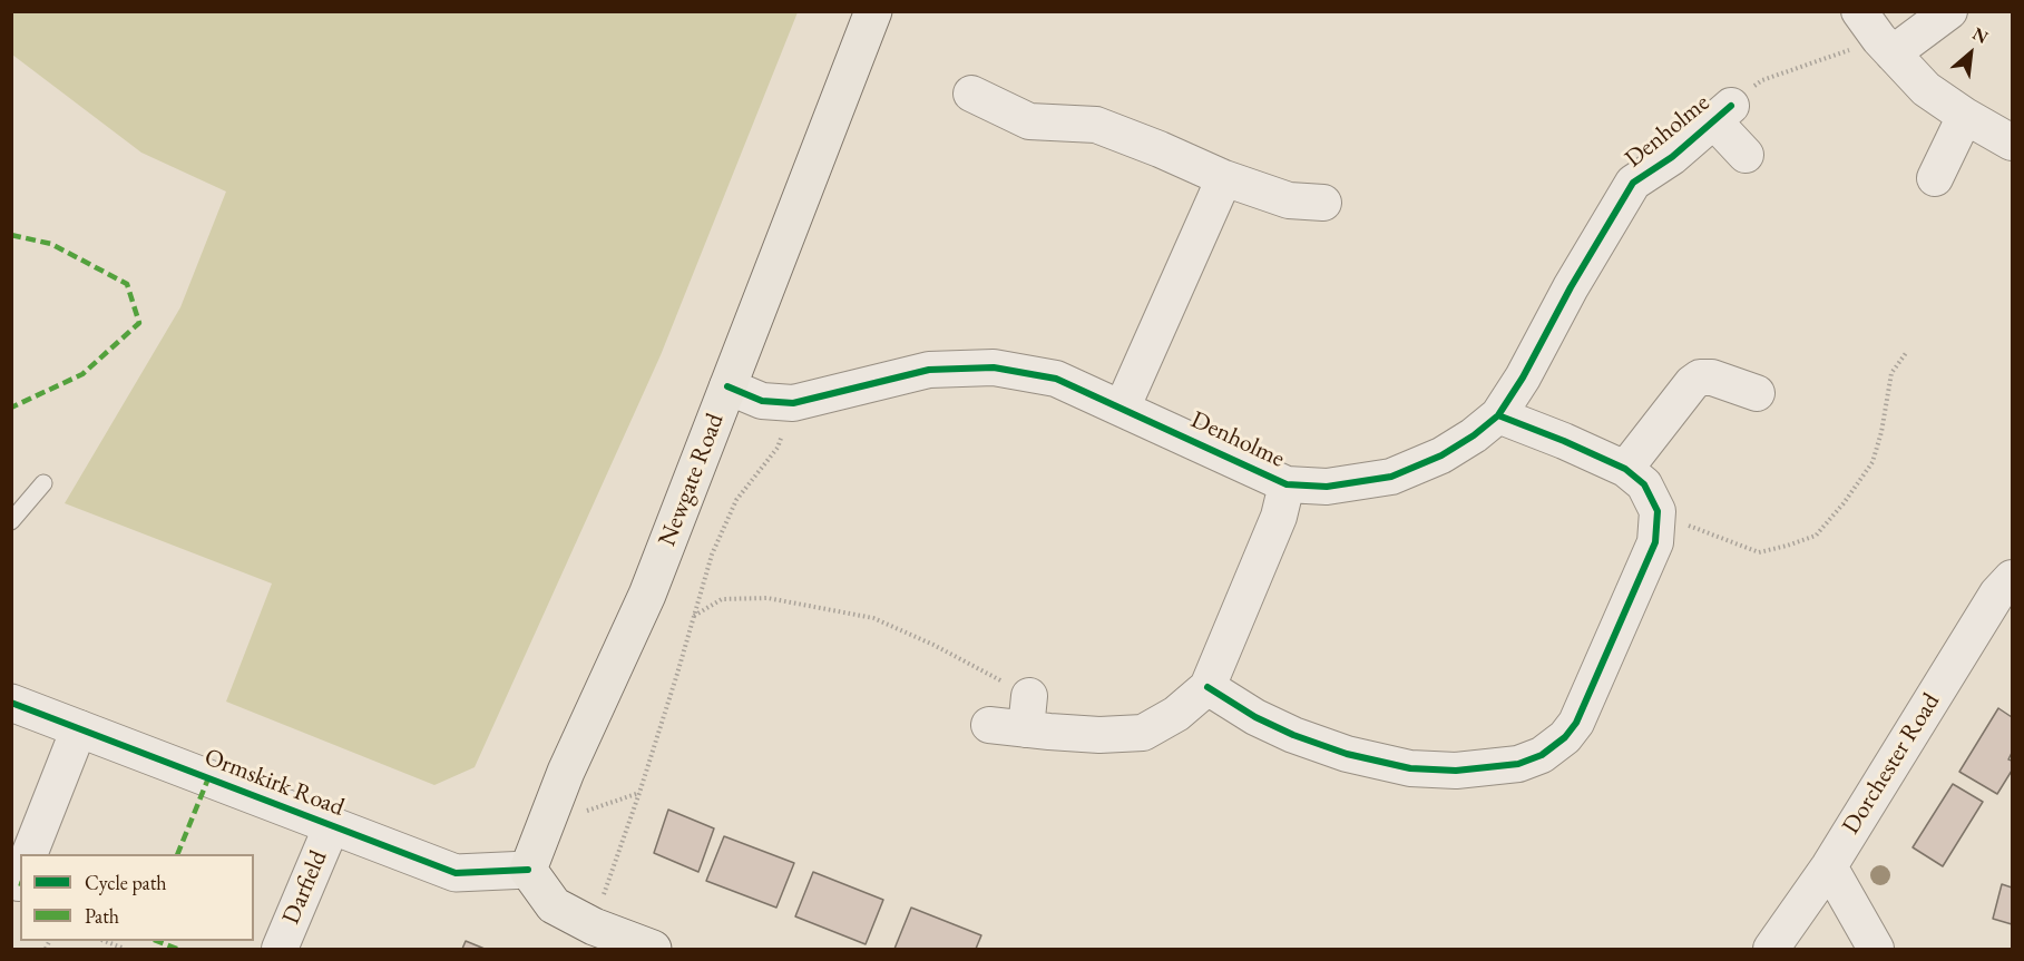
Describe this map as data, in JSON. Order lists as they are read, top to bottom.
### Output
{
  "streets": {
    "main road": ["Newgate Road"],
    "street": [
      "Denholme",
      "Dorchester Road",
      "Ormskirk Road",
      "Darfield"
    ]
  },
  "crossings": [
    ["Denholme", "Newgate Road"],
    ["Newgate Road", "Ormskirk Road"],
    ["Ormskirk Road", "Darfield"]
  ],
  "legend": ["Cycle path", "Path"],
  "north": "top right"
}
